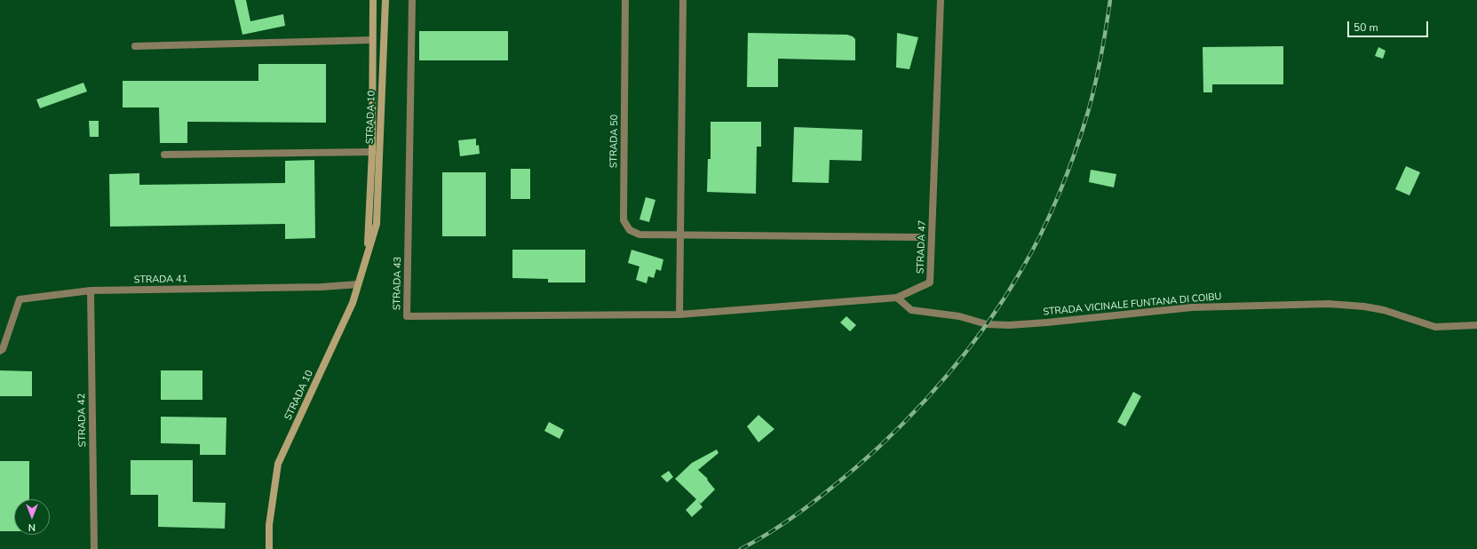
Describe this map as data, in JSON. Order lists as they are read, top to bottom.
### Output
{
  "streets": {
    "street": [
      "STRADA 10",
      "STRADA 50",
      "STRADA 47",
      "STRADA 41",
      "STRADA 43",
      "STRADA VICINALE FUNTANA DI COIBU",
      "STRADA 42"
    ]
  },
  "crossings": [
    ["STRADA 10", "STRADA 41"],
    ["STRADA 47", "STRADA 43"],
    ["STRADA 47", "STRADA VICINALE FUNTANA DI COIBU"],
    ["STRADA 41", "STRADA 42"]
  ],
  "scale_bar": "50 m",
  "north": "bottom"
}
